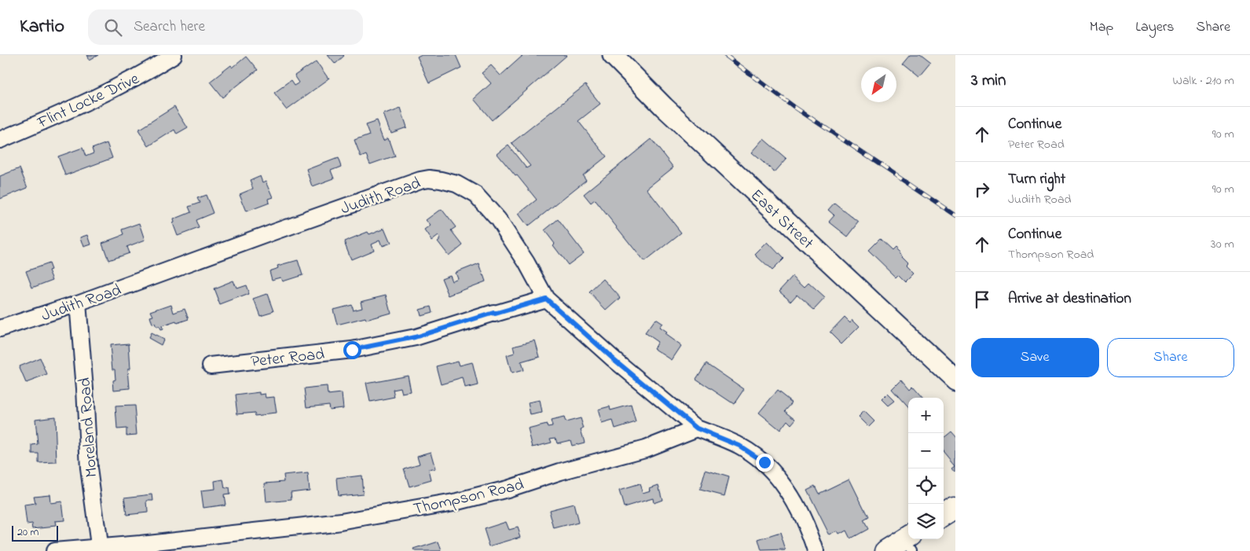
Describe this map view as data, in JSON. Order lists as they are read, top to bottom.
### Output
{
  "streets": {
    "street": [
      "Flint Locke Drive",
      "Judith Road",
      "East Street",
      "Peter Road",
      "Moreland Road",
      "Thompson Road"
    ]
  },
  "crossings": [
    ["Judith Road", "Peter Road"],
    ["Judith Road", "Moreland Road"],
    ["Judith Road", "Thompson Road"],
    ["Moreland Road", "Thompson Road"]
  ],
  "scale_bar": "20 m",
  "north": "bottom left",
  "page": {
    "header": "Kartio",
    "search": "Search here",
    "nav": ["Map", "Layers", "Share"],
    "heading": ["3 min", "Walk · 210 m"],
    "list": [
      ["Continue", "Peter Road", "90 m"],
      ["Turn right", "Judith Road", "90 m"],
      ["Continue", "Thompson Road", "30 m"],
      "Arrive at destination"
    ],
    "buttons": ["Save", "Share"],
    "map_buttons": ["+", "−"],
    "scale": "20 m"
  }
}
